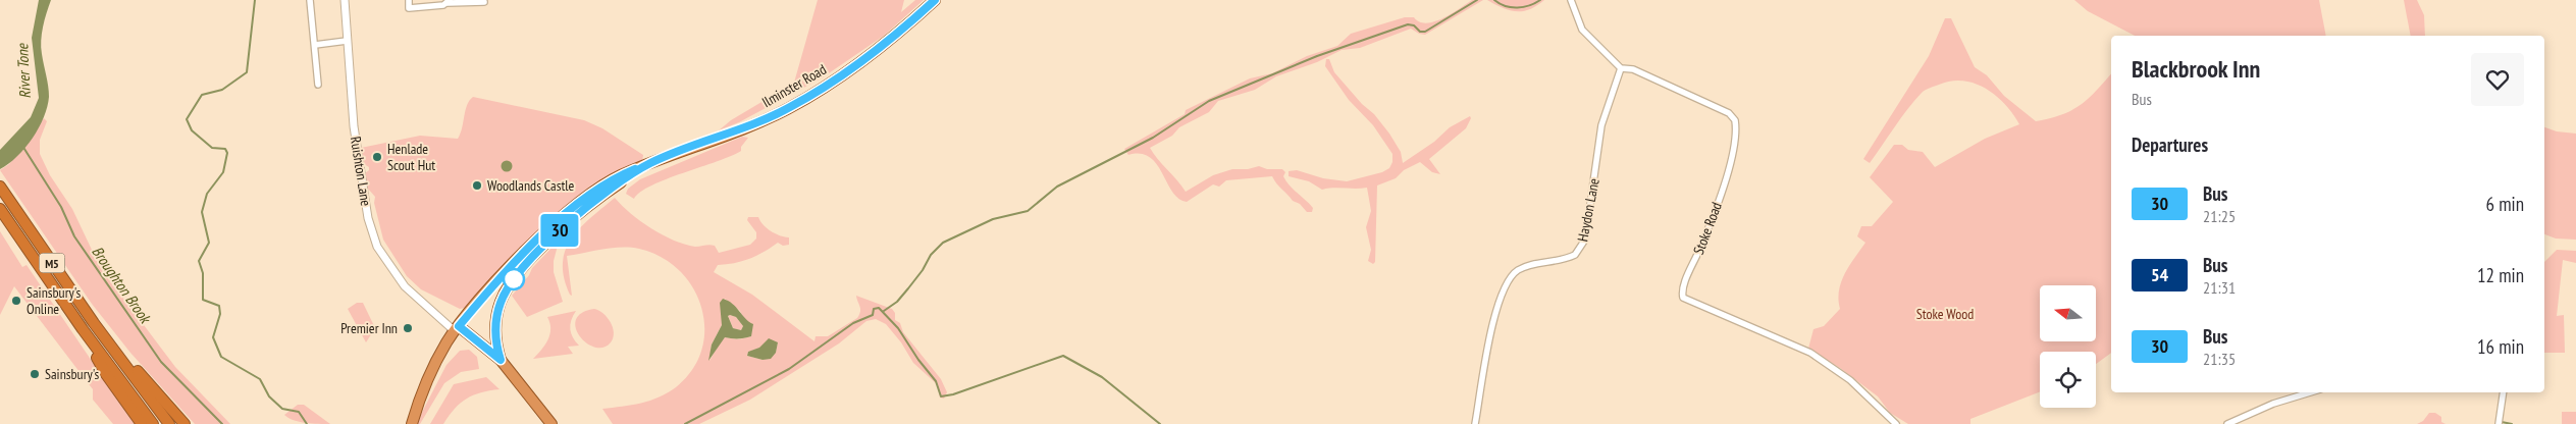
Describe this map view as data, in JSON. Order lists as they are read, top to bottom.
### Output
{
  "streets": {
    "highway": ["Ilminster Road", "M5"],
    "street": ["Ruishton Lane", "Haydon Lane", "Stoke Road"]
  },
  "crossings": [
    ["Ilminster Road", "Ruishton Lane"],
    ["Haydon Lane", "Stoke Road"]
  ],
  "water": ["River Tone", "Broughton Brook"],
  "parks": ["Stoke Wood"],
  "places": [
    "Henlade Scout Hut",
    "Woodlands Castle",
    "Sainsbury's Online",
    "Premier Inn",
    "Sainsbury's"
  ],
  "lines": ["bus line 30"],
  "north": "left",
  "page": {
    "on_map": "30",
    "heading": [
      ["Blackbrook Inn", "Bus"],
      "Departures"
    ],
    "list": [
      {
        "mark": "30",
        "name": "Bus",
        "note": "21:25",
        "value": "6 min"
      },
      {
        "mark": "54",
        "name": "Bus",
        "note": "21:31",
        "value": "12 min"
      },
      {
        "mark": "30",
        "name": "Bus",
        "note": "21:35",
        "value": "16 min"
      }
    ]
  }
}
